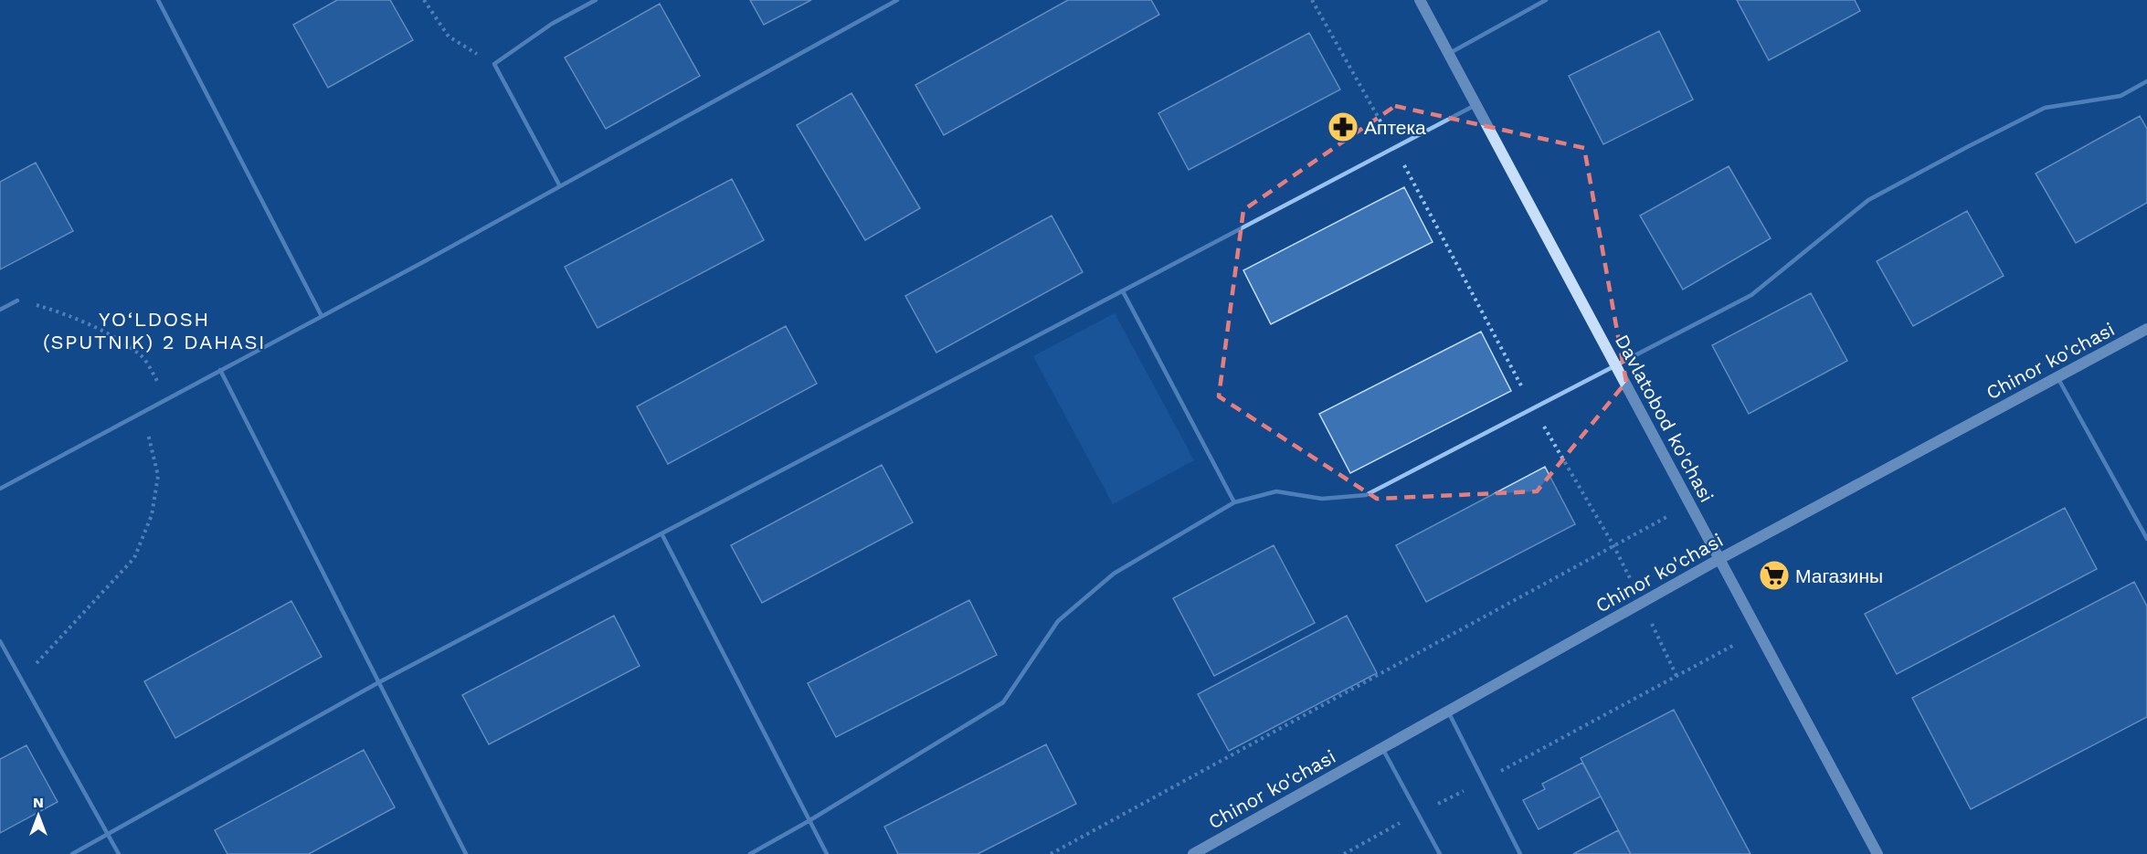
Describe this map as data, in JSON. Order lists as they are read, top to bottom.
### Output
{
  "streets": {
    "street": ["Chinor ko'chasi", "Davlatobod ko'chasi"]
  },
  "crossings": [
    ["Chinor ko'chasi", "Davlatobod ko'chasi"]
  ],
  "districts": ["YO‘LDOSH (SPUTNIK) 2 DAHASI"],
  "places": {
    "pharmacy": ["Аптека"],
    "supermarket": ["Магазины"]
  },
  "north": "top"
}
